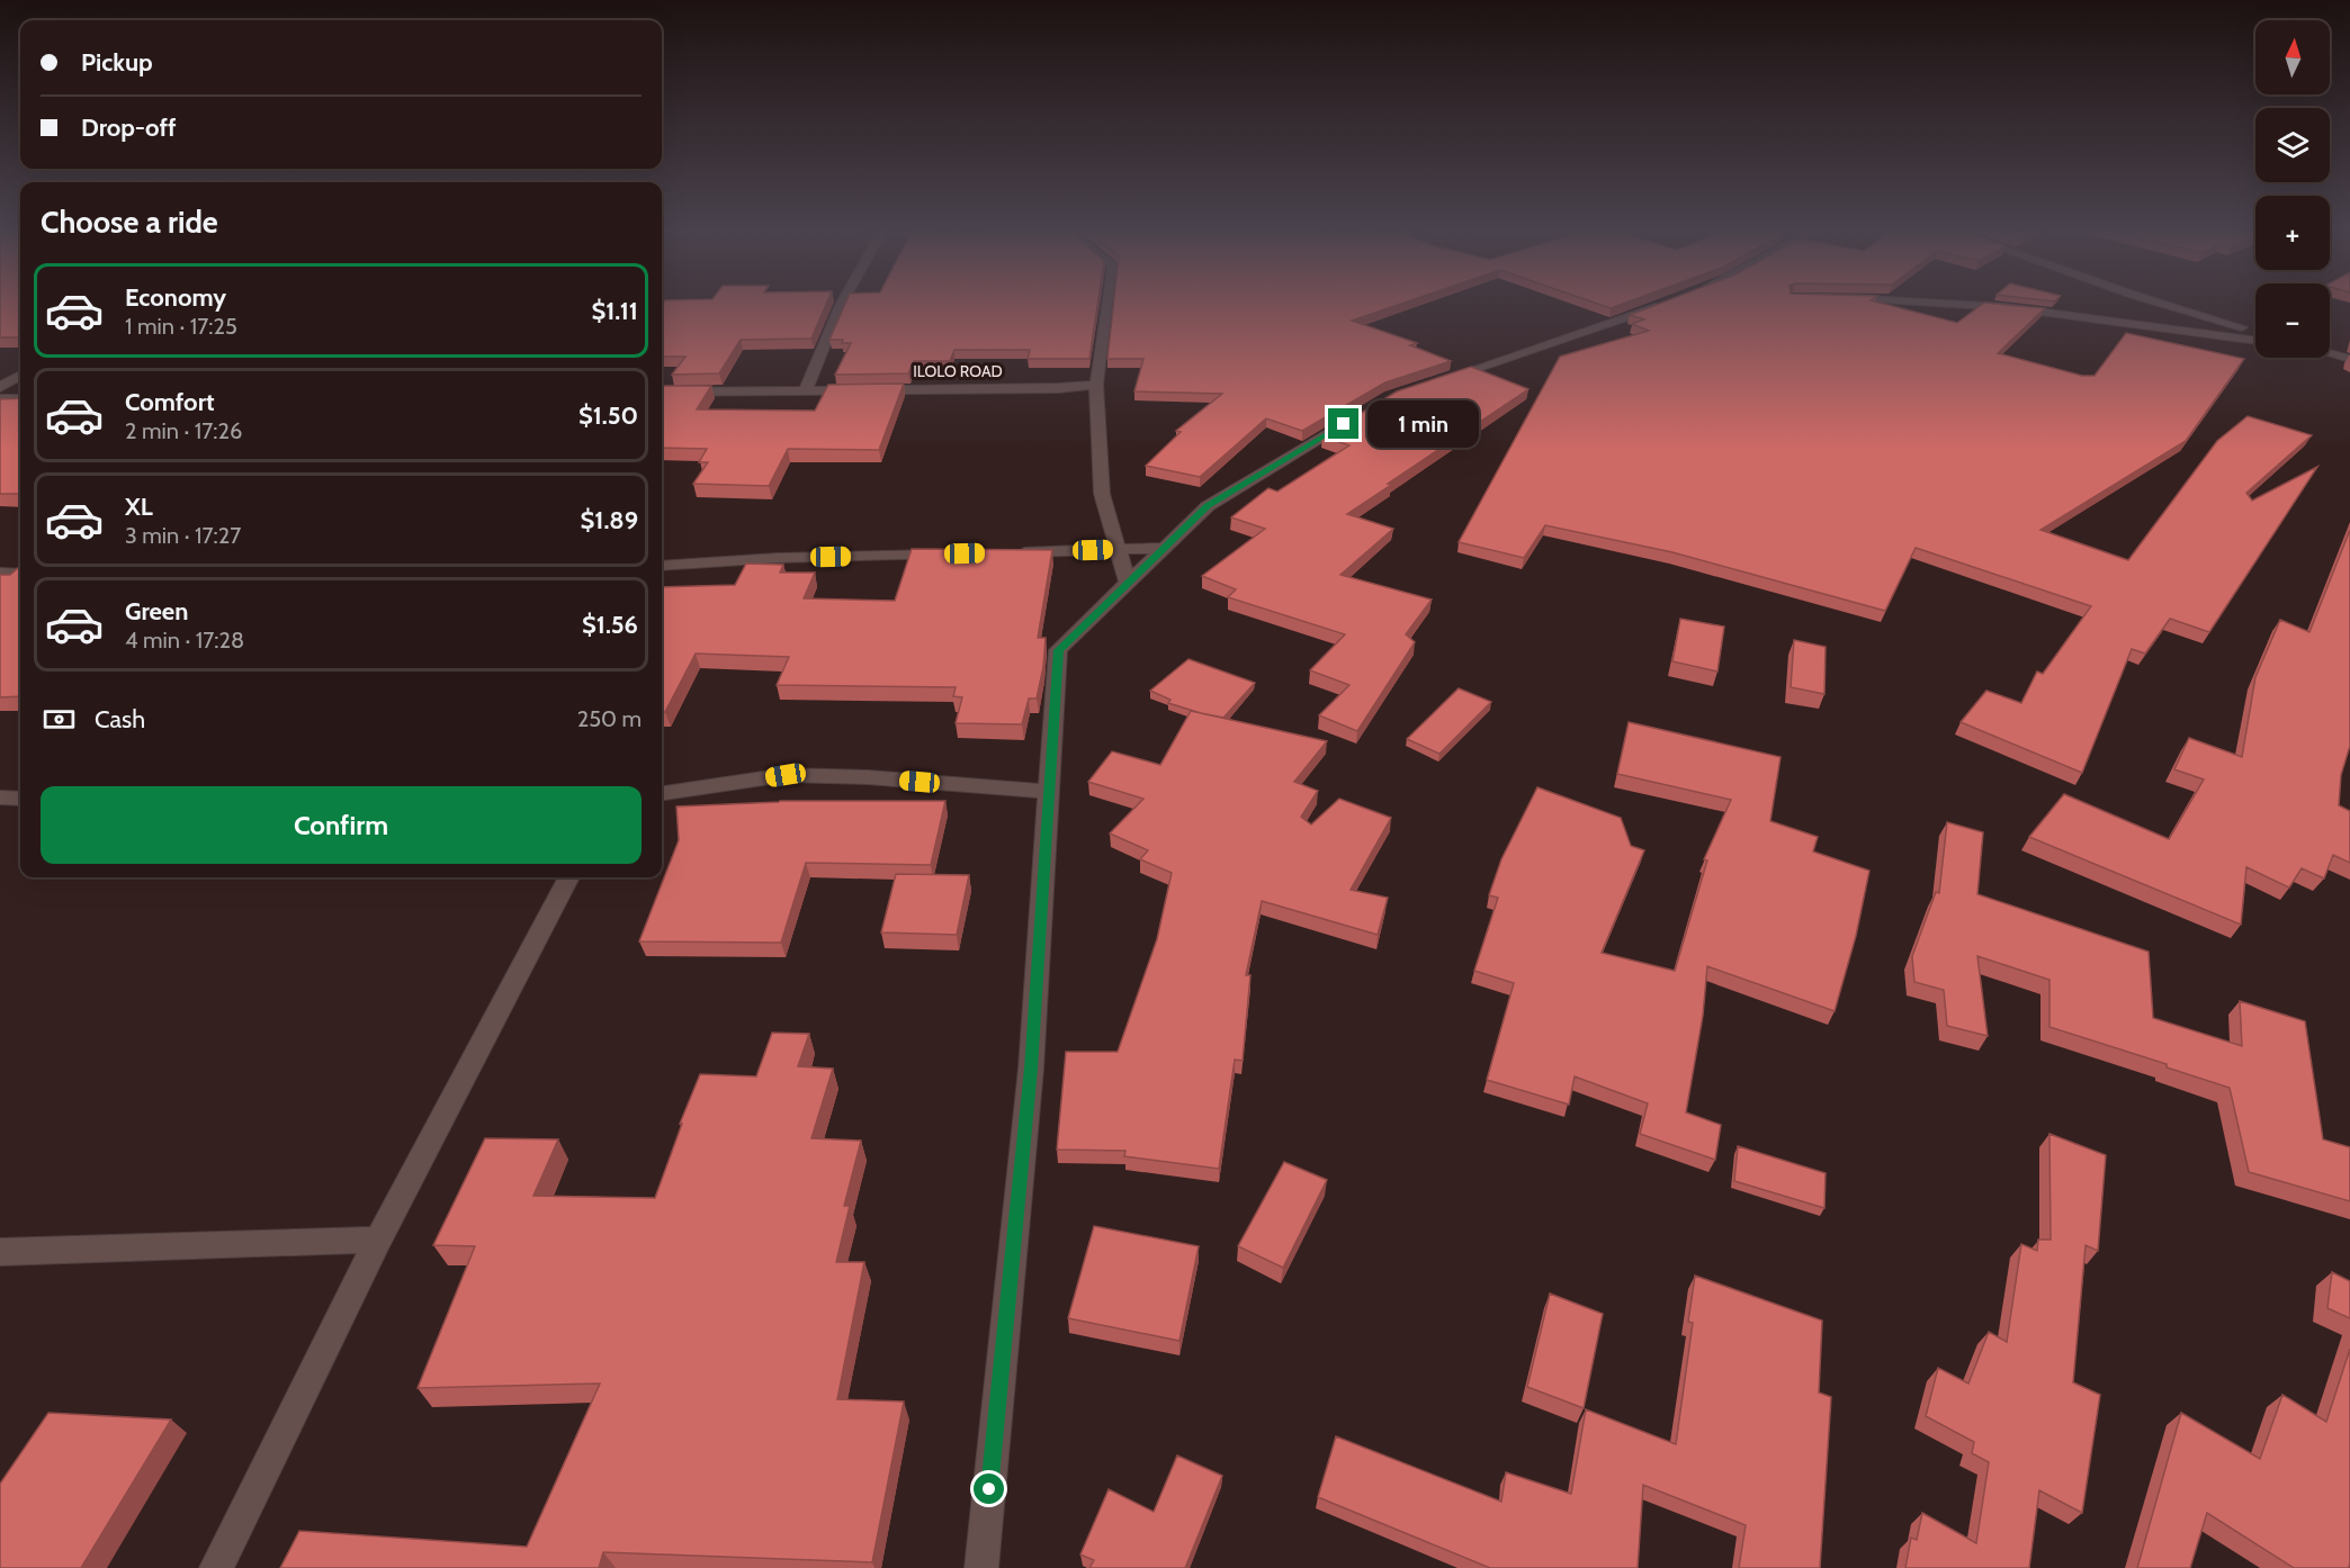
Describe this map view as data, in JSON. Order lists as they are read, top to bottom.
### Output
{
  "streets": {
    "street": ["ILOLO ROAD"]
  },
  "north": "top",
  "page": {
    "map_buttons": ["+", "−"],
    "banner": ["Pickup", "Drop-off"],
    "heading": "Choose a ride",
    "list": [
      {
        "name": "Economy",
        "note": "1 min · 17:25",
        "value": "$1.11"
      },
      {
        "name": "Comfort",
        "note": "2 min · 17:26",
        "value": "$1.50"
      },
      {
        "name": "XL",
        "note": "3 min · 17:27",
        "value": "$1.89"
      },
      {
        "name": "Green",
        "note": "4 min · 17:28",
        "value": "$1.56"
      }
    ],
    "bubble": "1 min",
    "pay": ["Cash", "250 m"],
    "buttons": "Confirm"
  }
}
